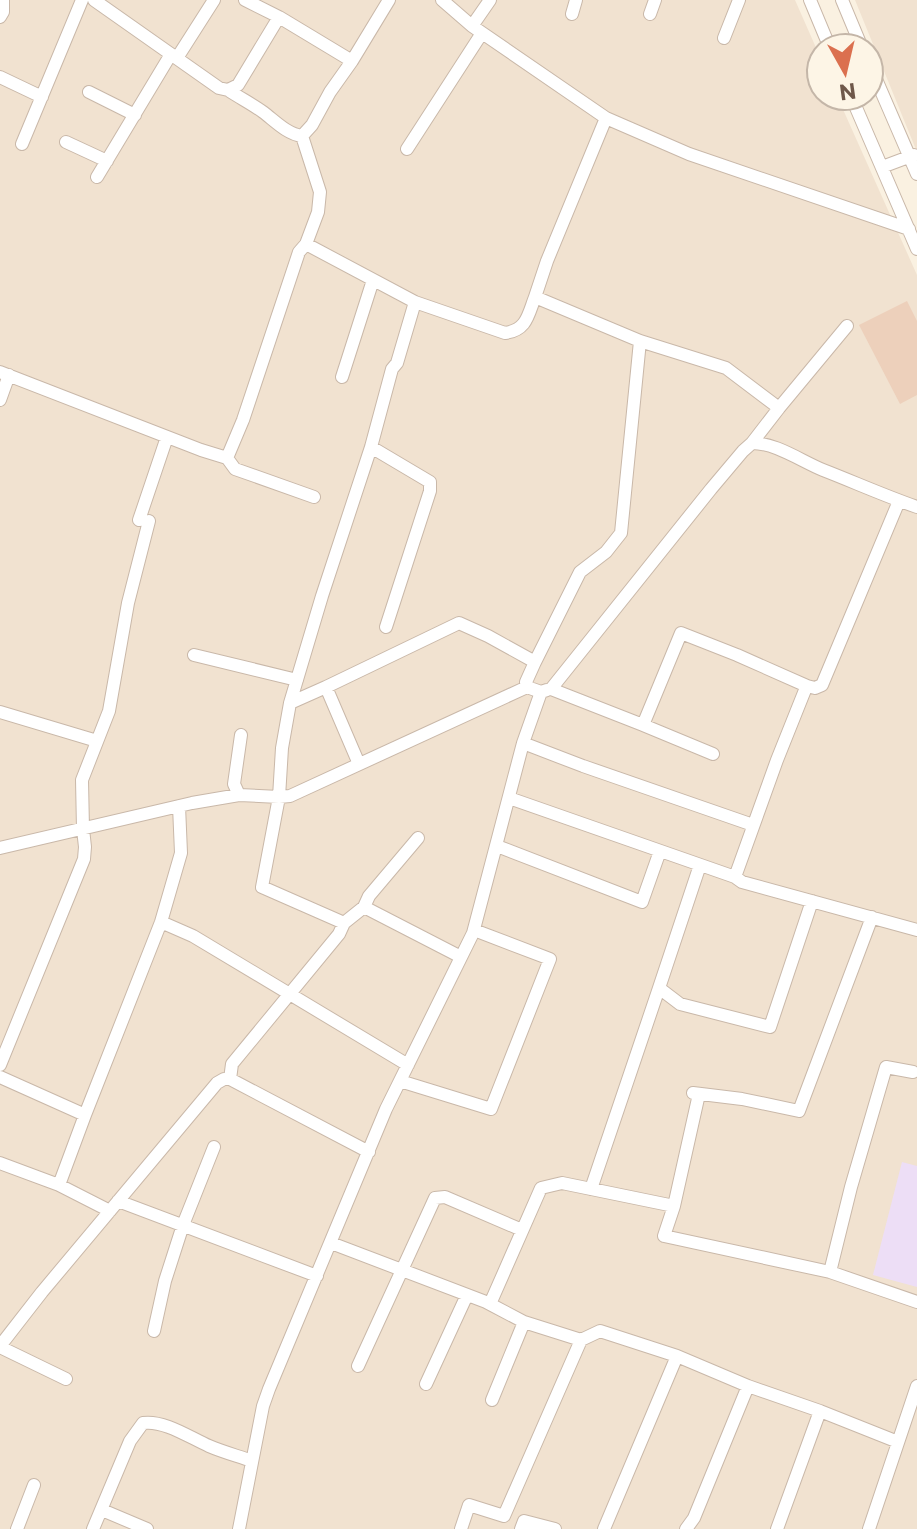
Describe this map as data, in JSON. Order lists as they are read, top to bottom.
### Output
{
  "north": "bottom"
}
